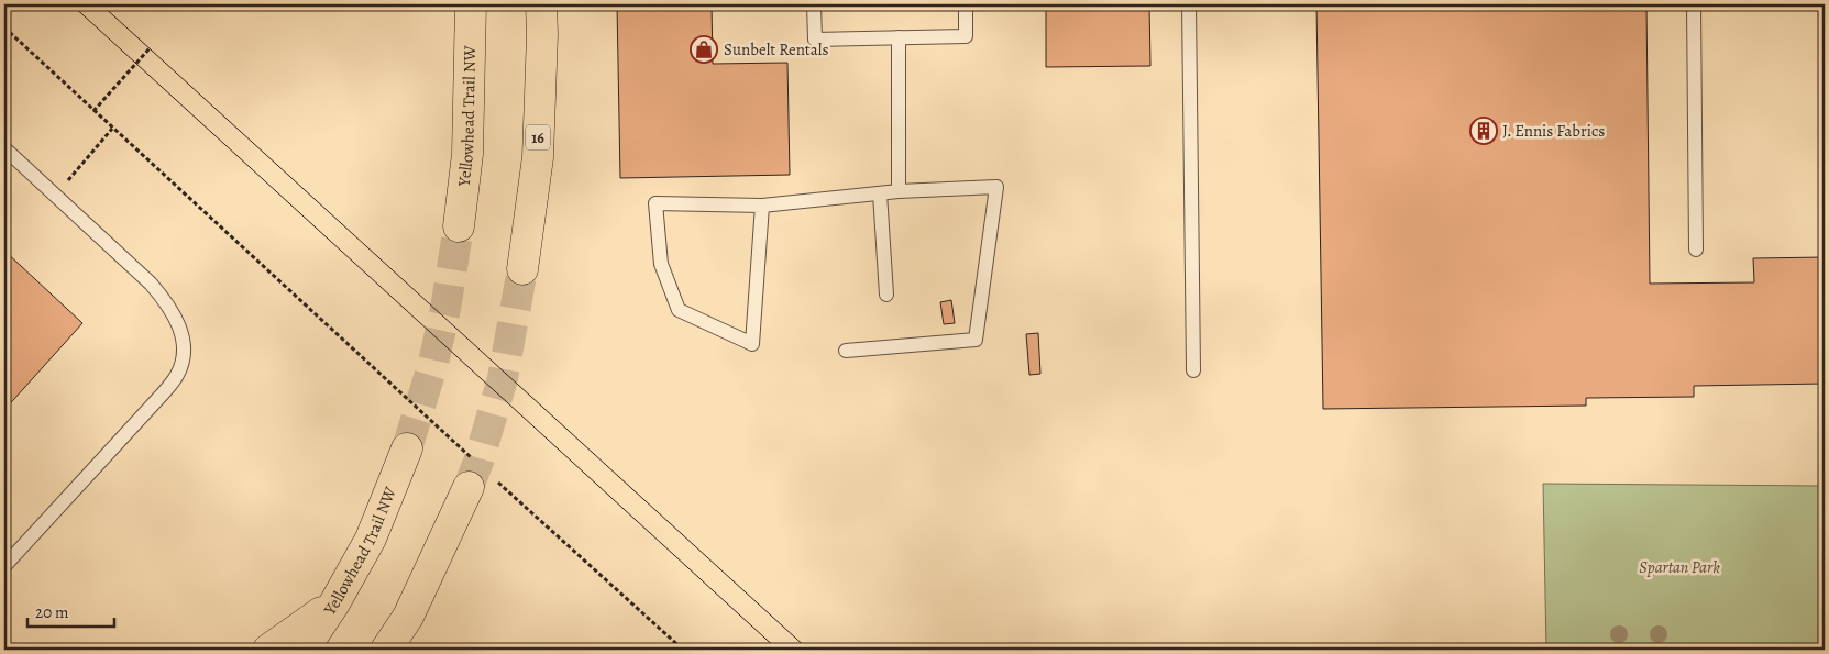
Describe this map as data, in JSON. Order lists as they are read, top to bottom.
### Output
{
  "streets": {
    "highway": ["Yellowhead Trail NW", "16"]
  },
  "parks": ["Spartan Park"],
  "places": {
    "shop": ["Sunbelt Rentals"],
    "building": ["J. Ennis Fabrics"]
  },
  "scale_bar": "20 m"
}
